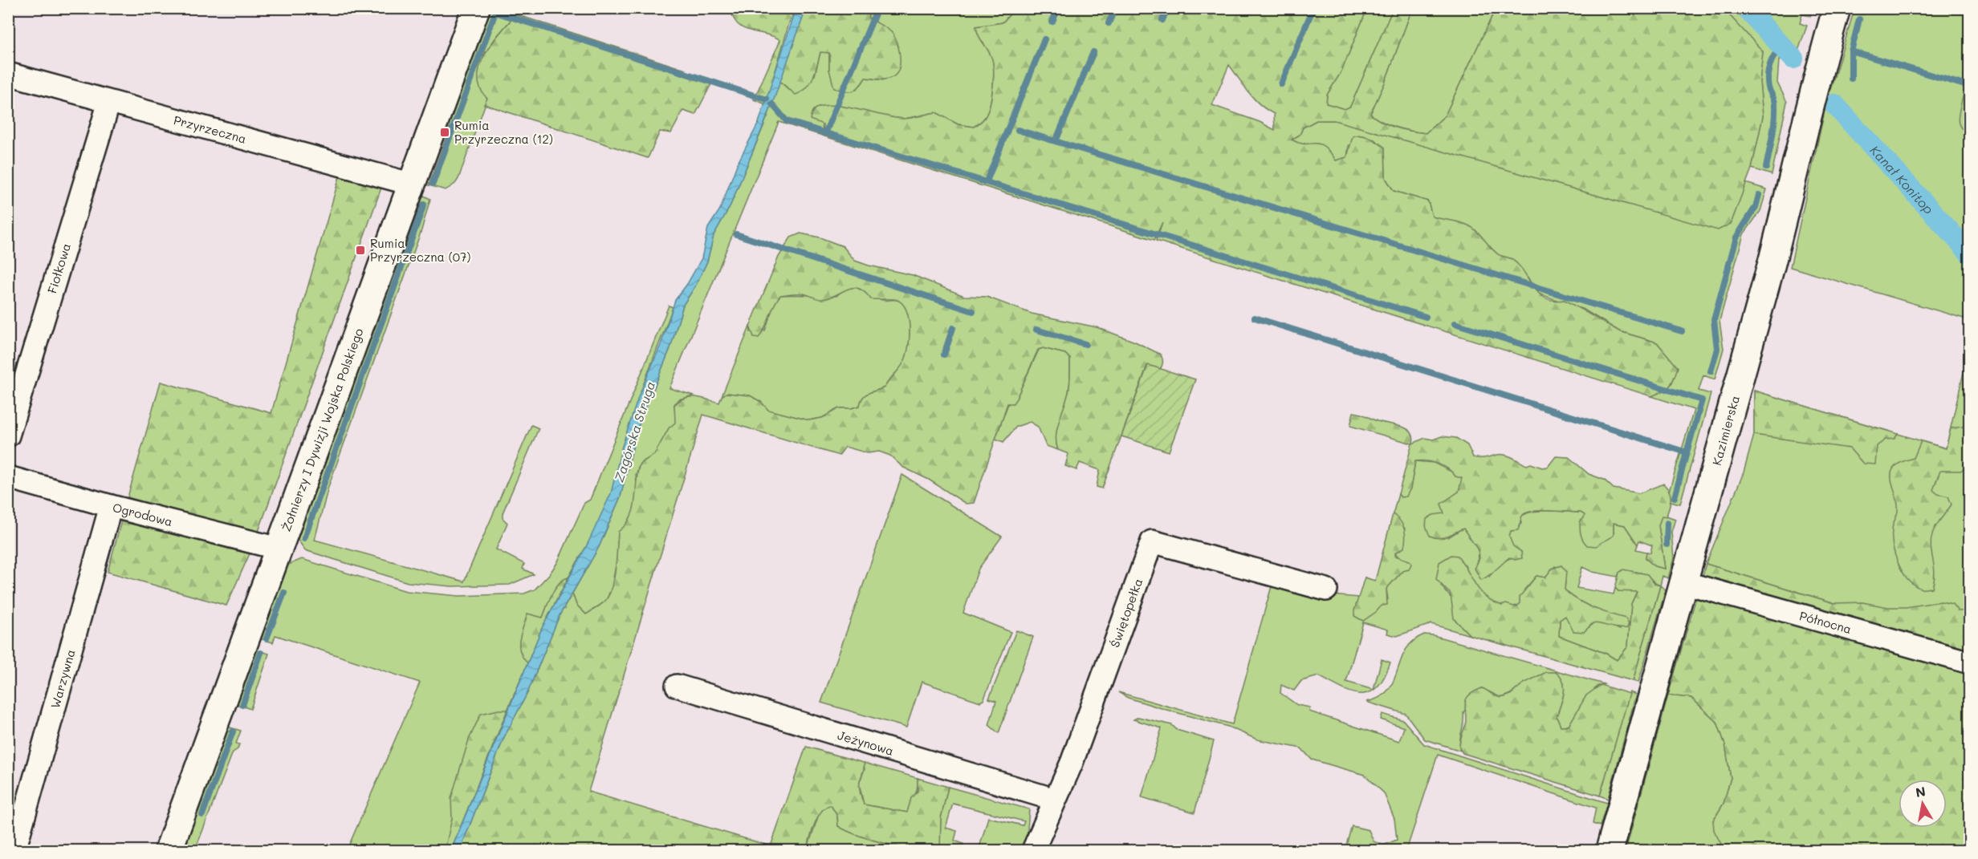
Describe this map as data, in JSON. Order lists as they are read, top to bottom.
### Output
{
  "streets": {
    "street": [
      "Przyrzeczna",
      "Fiołkowa",
      "Żołnierzy I Dywizji Wojska Polskiego",
      "Kazimierska",
      "Ogrodowa",
      "Świętopełka",
      "Północna",
      "Warzywna",
      "Jeżynowa"
    ]
  },
  "crossings": [
    ["Przyrzeczna", "Fiołkowa"],
    ["Przyrzeczna", "Żołnierzy I Dywizji Wojska Polskiego"],
    ["Żołnierzy I Dywizji Wojska Polskiego", "Ogrodowa"],
    ["Kazimierska", "Północna"],
    ["Ogrodowa", "Warzywna"],
    ["Świętopełka", "Jeżynowa"]
  ],
  "water": ["Kanał Konitop", "Zagórska Struga"],
  "places": {
    "transit": ["Rumia Przyrzeczna (12)", "Rumia Przyrzeczna (07)"]
  },
  "north": "top"
}
